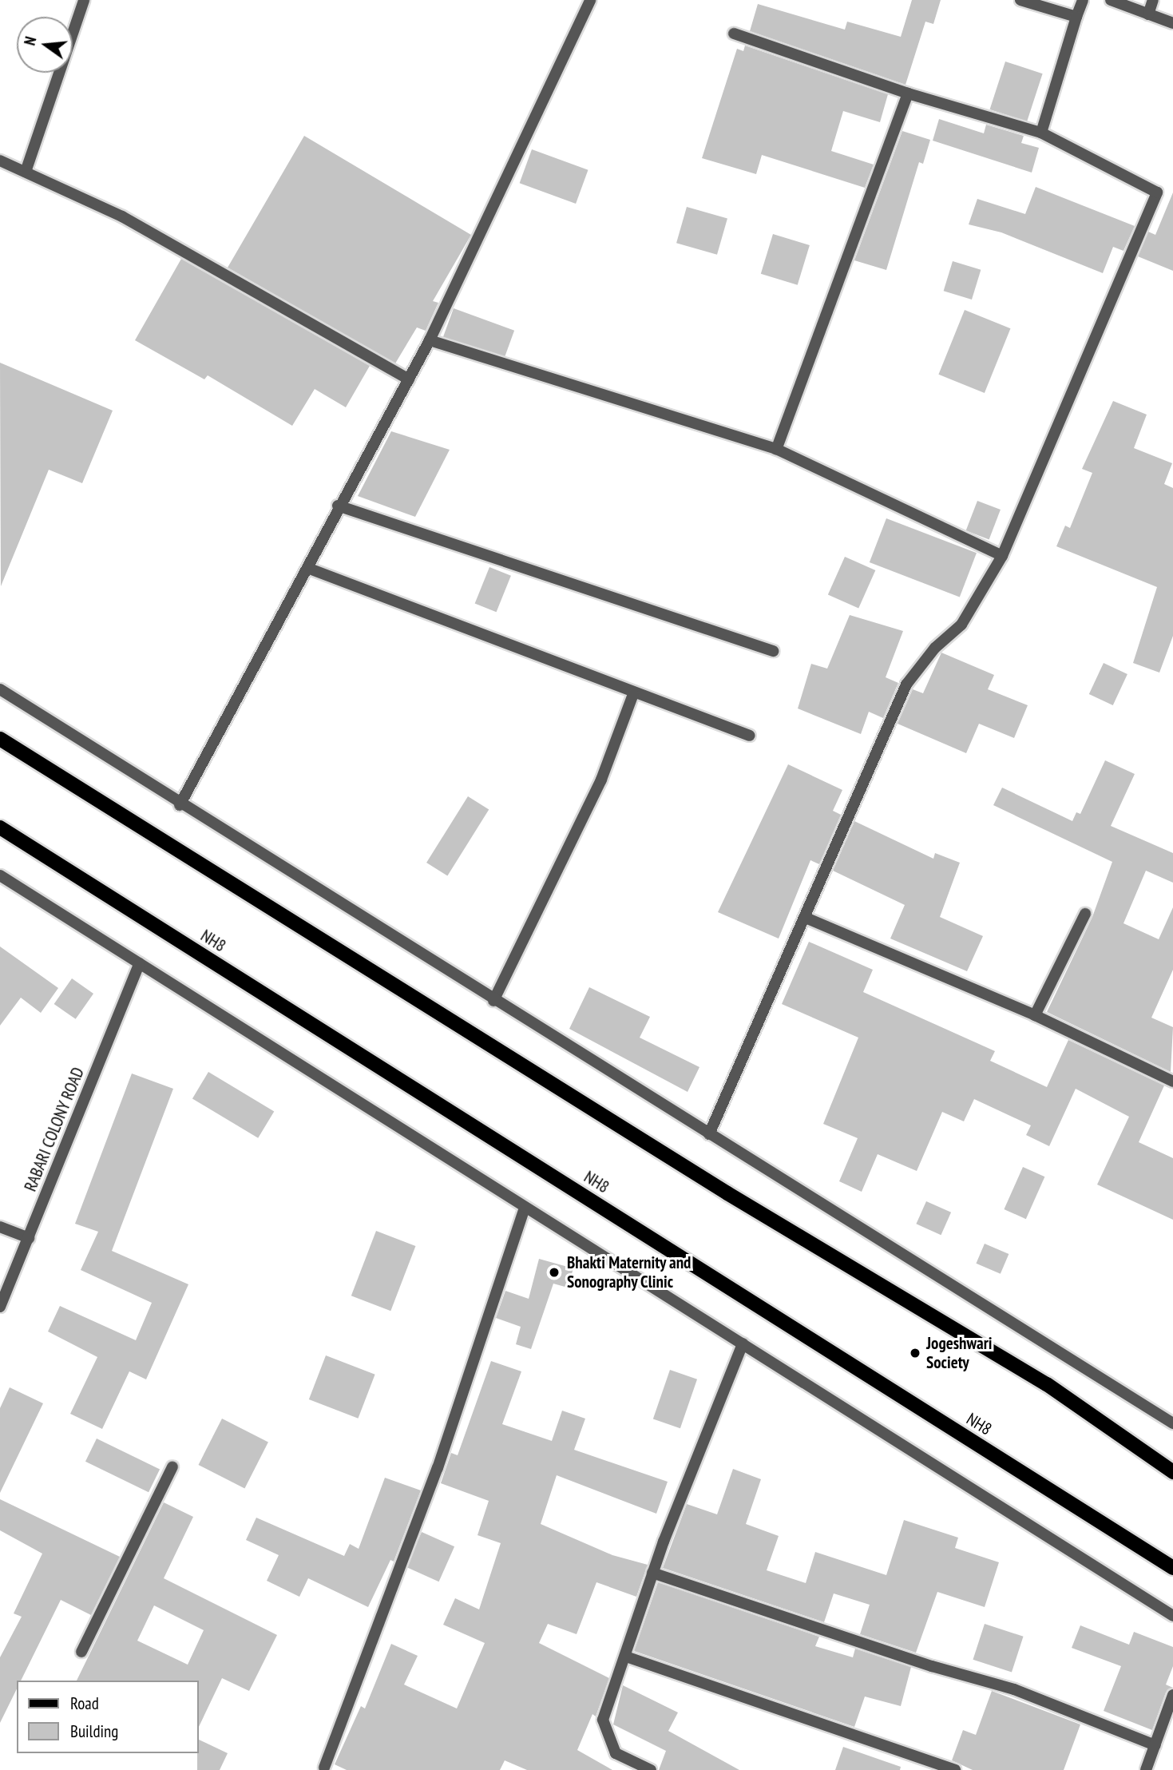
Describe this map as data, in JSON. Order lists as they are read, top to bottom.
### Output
{
  "streets": {
    "main road": ["NH8"],
    "street": ["RABARI COLONY ROAD"]
  },
  "places": ["Bhakti Maternity and Sonography Clinic", "Jogeshwari Society"],
  "legend": ["Road", "Building"],
  "north": "left"
}
